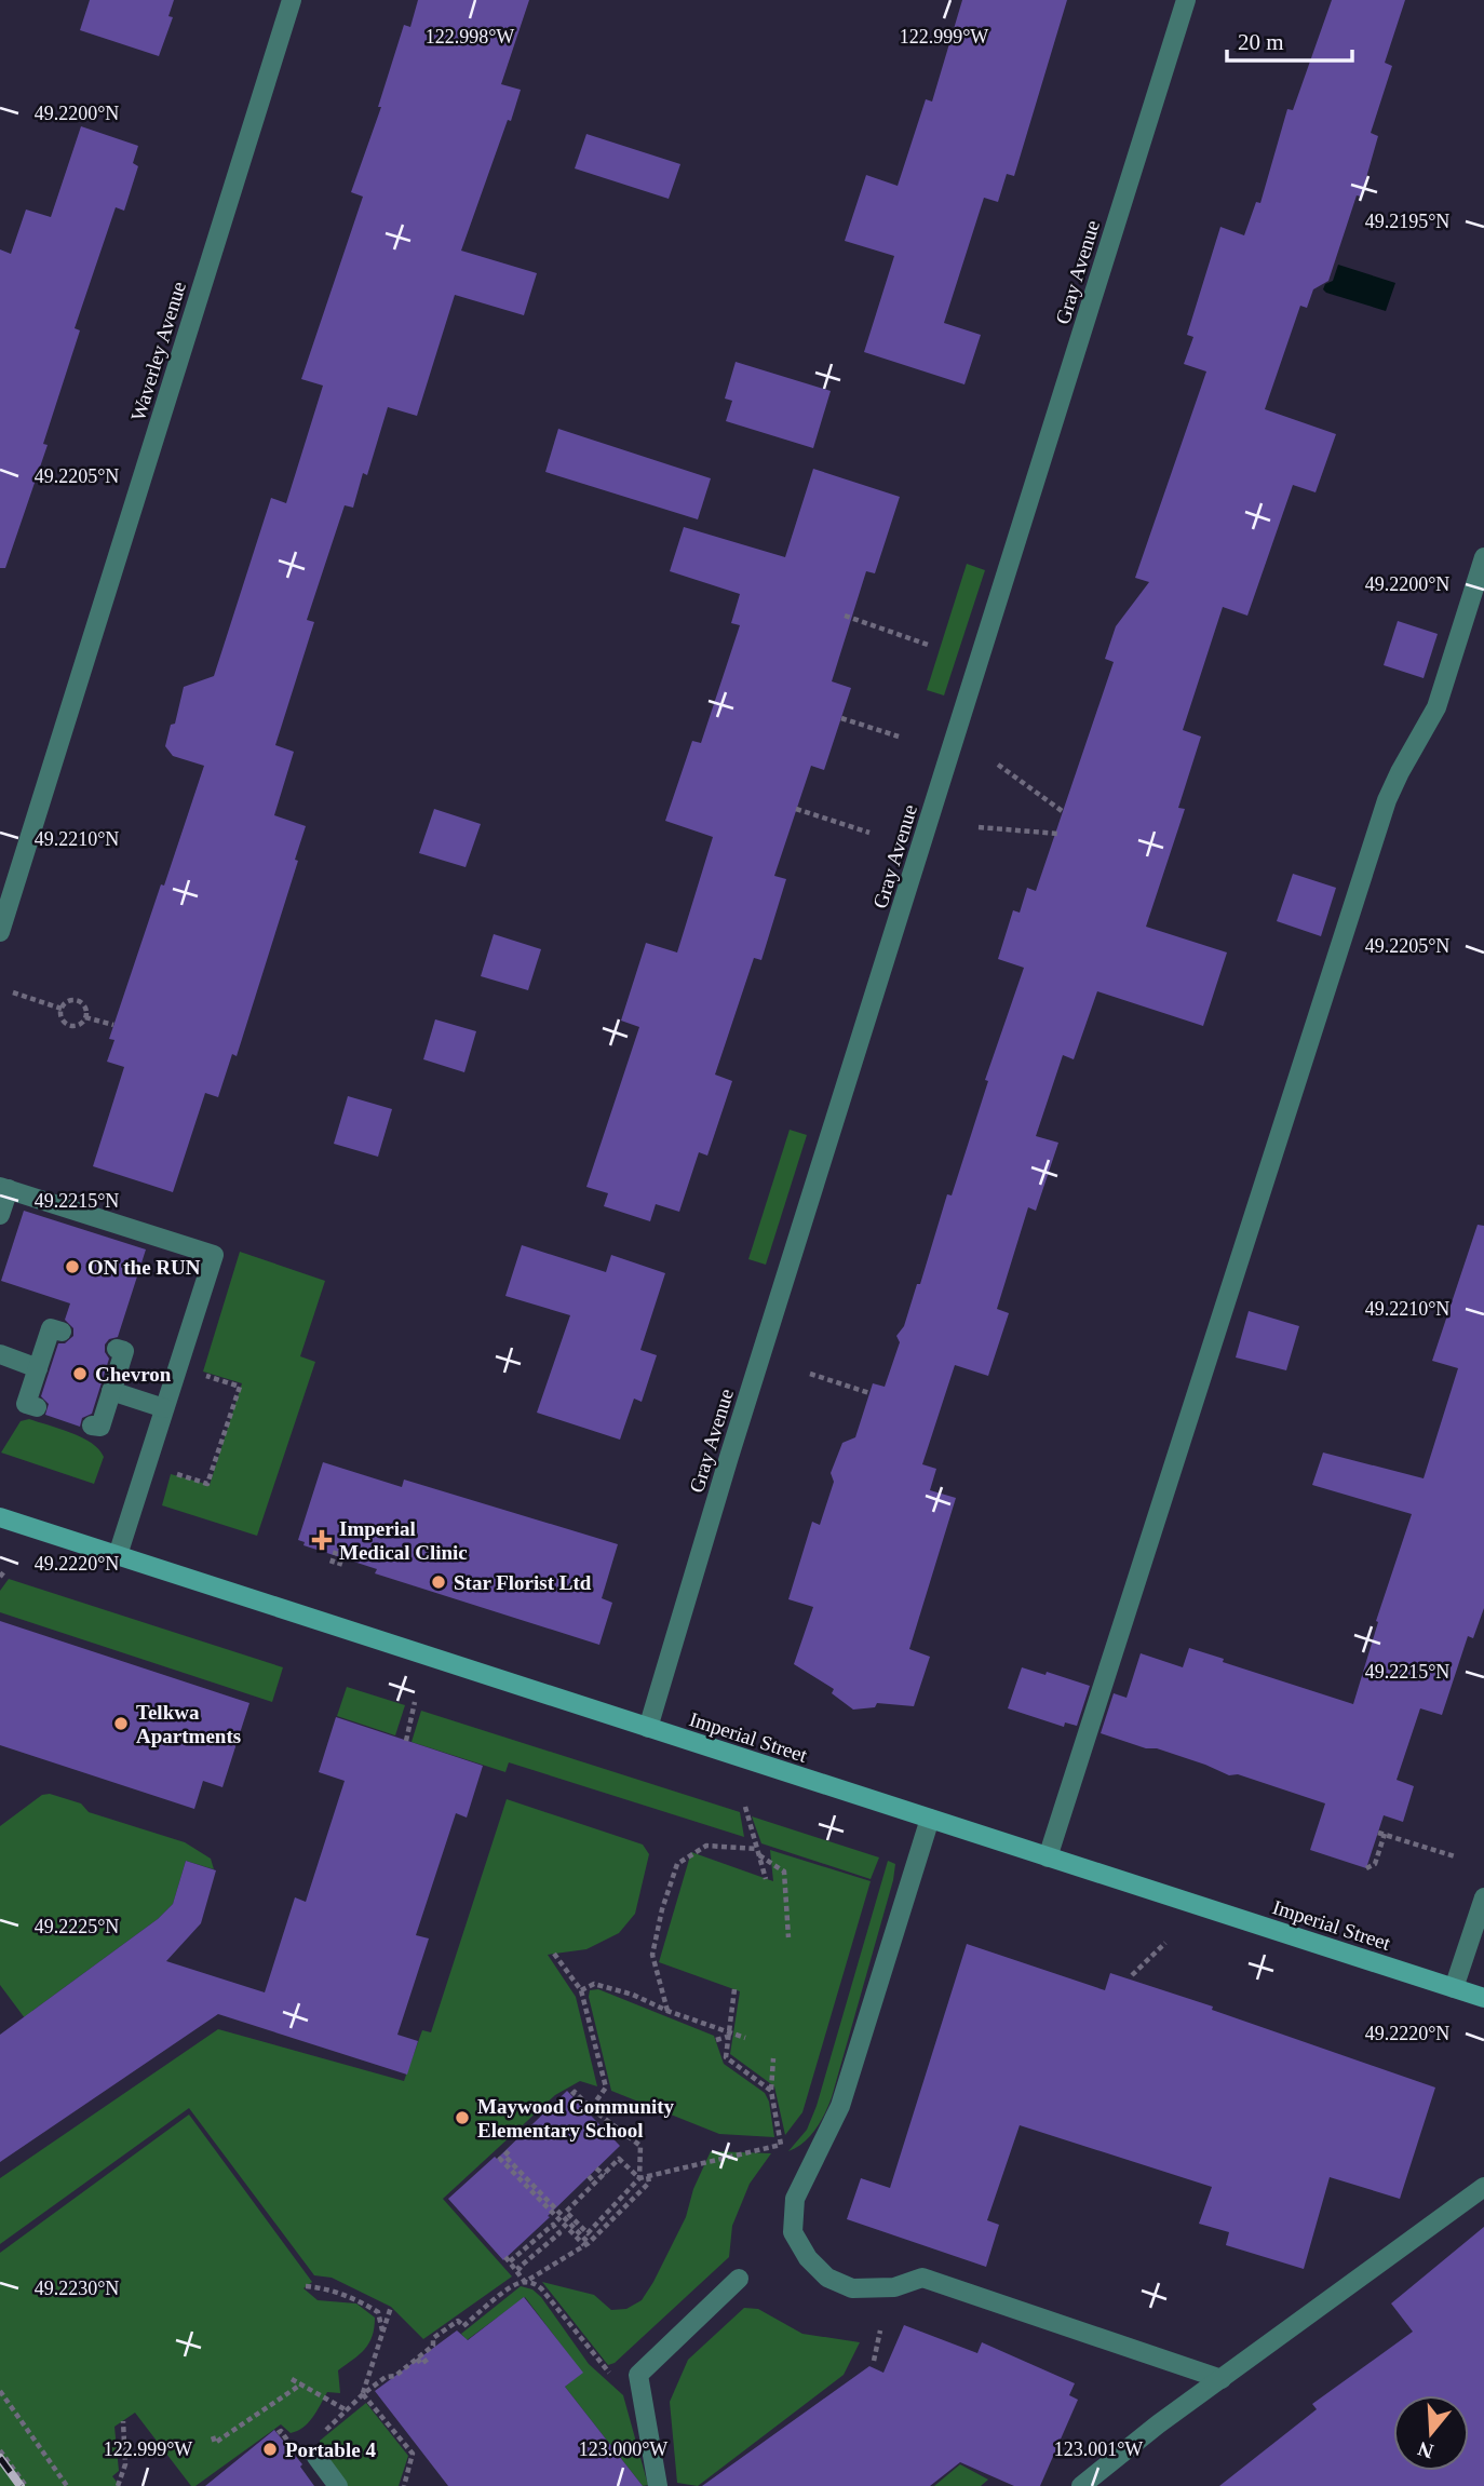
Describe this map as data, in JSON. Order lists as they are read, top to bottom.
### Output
{
  "streets": {
    "main road": ["Imperial Street"],
    "street": ["Gray Avenue", "Waverley Avenue"]
  },
  "crossings": [
    ["Gray Avenue", "Imperial Street"]
  ],
  "places": {
    "other": [
      "ON the RUN",
      "Chevron",
      "Star Florist Ltd",
      "Telkwa Apartments",
      "Maywood Community Elementary School",
      "Portable 4"
    ],
    "health": ["Imperial Medical Clinic"]
  },
  "scale_bar": "20 m",
  "north": "bottom",
  "coordinates": [
    "122.998°W",
    "122.999°W",
    "49.2200°N",
    "49.2195°N",
    "49.2205°N",
    "49.2210°N",
    "49.2215°N",
    "49.2220°N",
    "49.2225°N",
    "49.2230°N",
    "123.000°W",
    "123.001°W"
  ]
}
